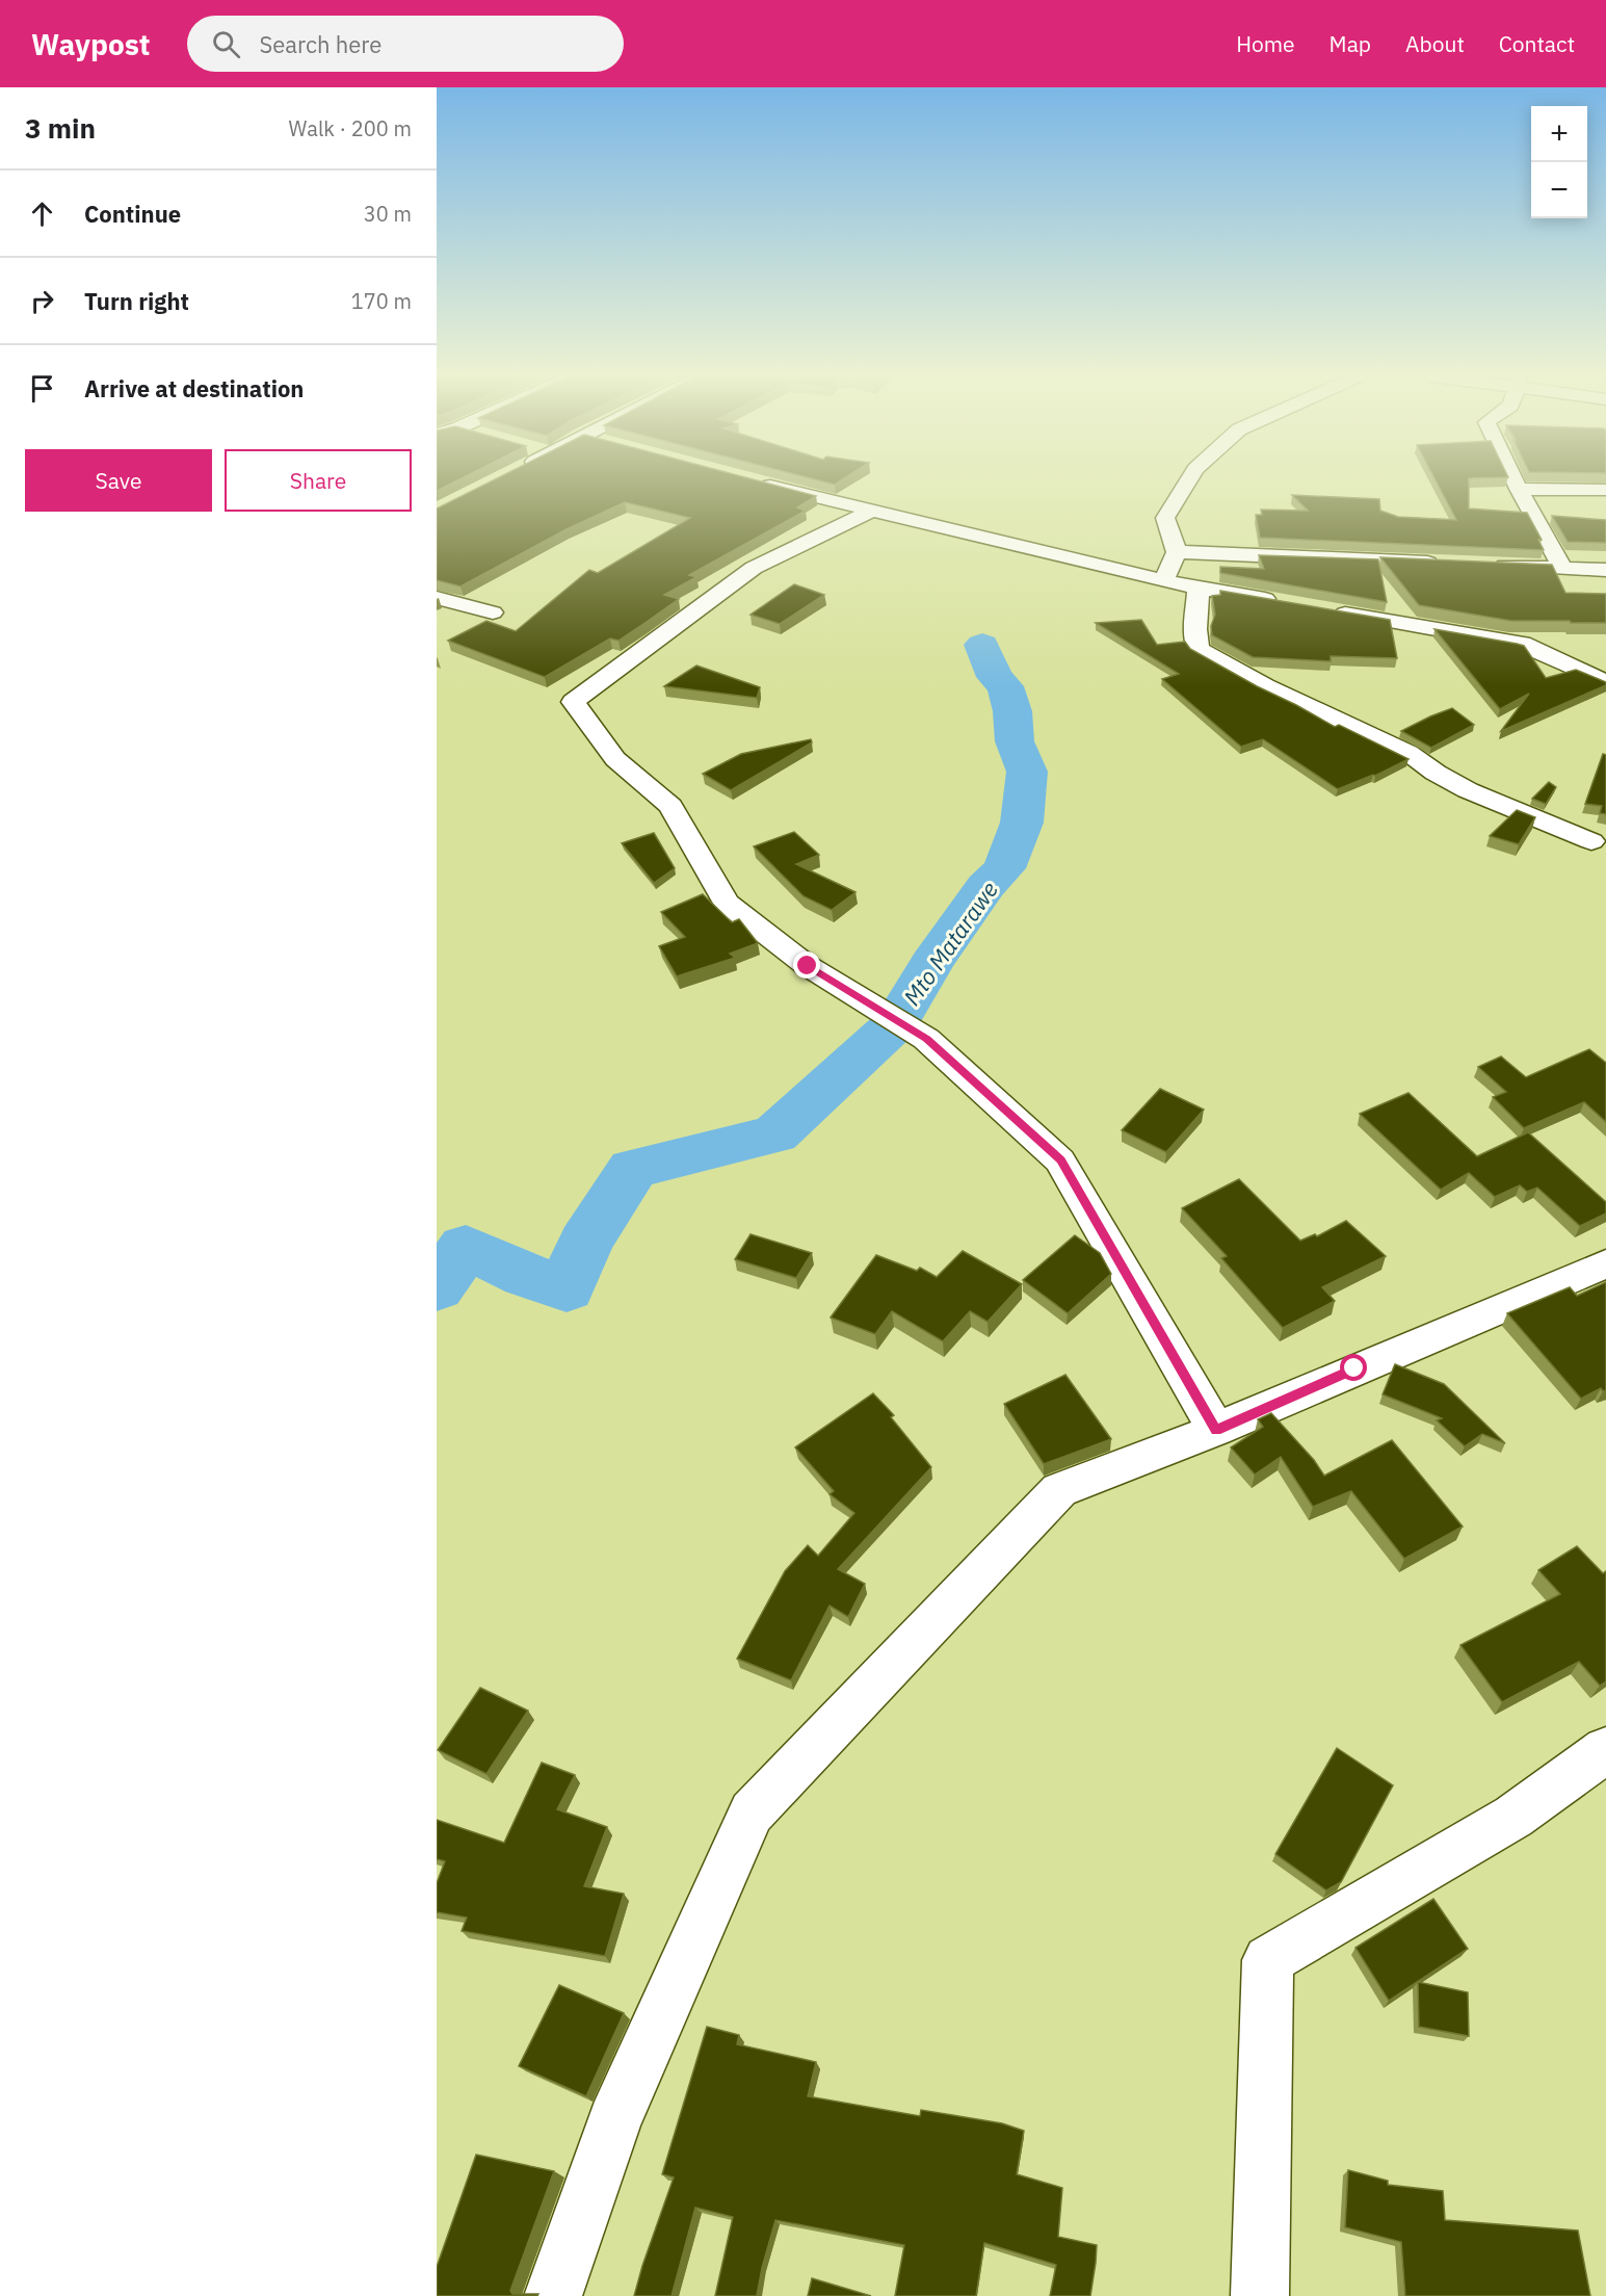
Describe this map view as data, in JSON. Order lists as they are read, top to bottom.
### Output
{
  "water": ["Mto Matarawe"],
  "page": {
    "header": "Waypost",
    "search": "Search here",
    "nav": [
      "Home",
      "Map",
      "About",
      "Contact"
    ],
    "heading": ["3 min", "Walk · 200 m"],
    "map_buttons": ["+", "−"],
    "list": [
      ["Continue", "30 m"],
      ["Turn right", "170 m"],
      "Arrive at destination"
    ],
    "buttons": ["Save", "Share"]
  }
}
